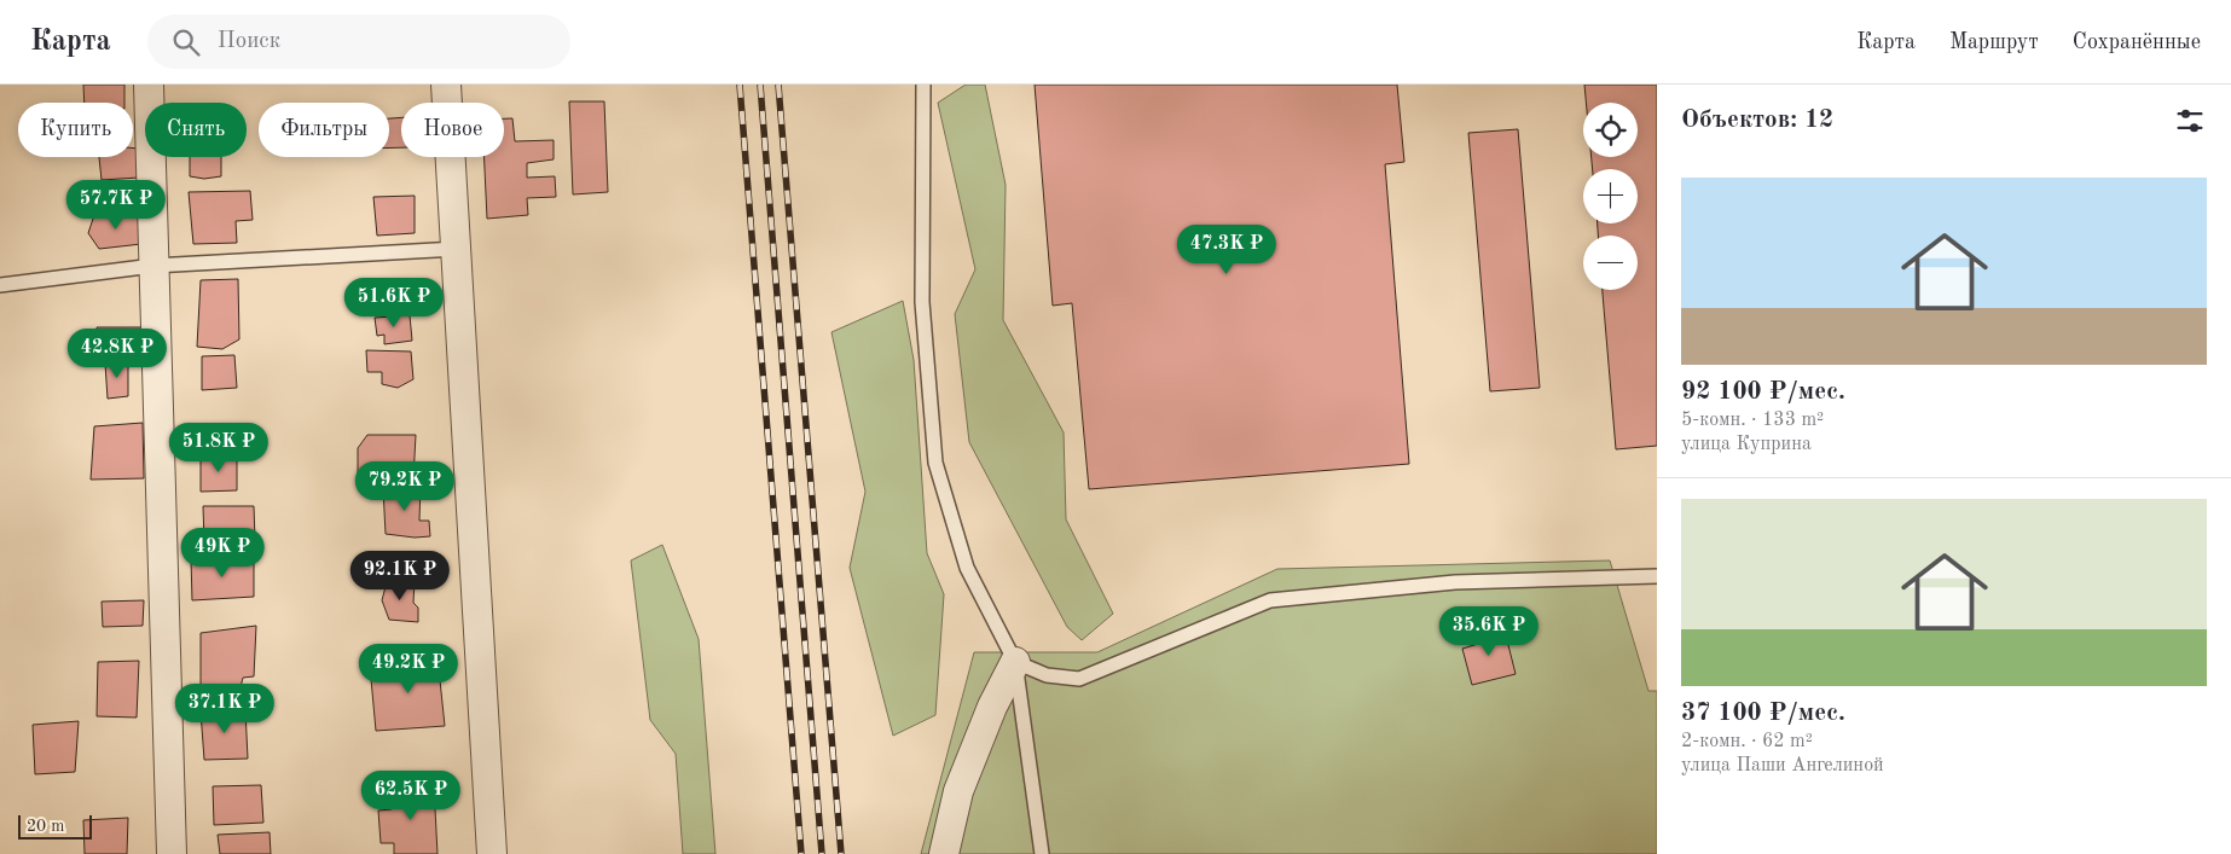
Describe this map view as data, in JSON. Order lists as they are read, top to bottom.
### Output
{
  "scale_bar": "20 m",
  "page": {
    "header": "Карта",
    "search": "Поиск",
    "nav": ["Карта", "Маршрут", "Сохранённые"],
    "heading": "Объектов: 12",
    "map_buttons": ["+", "−"],
    "chip": [
      "Купить",
      "Снять",
      "Фильтры",
      "Новое"
    ],
    "list": [
      {
        "name": "92 100 ₽/мес.",
        "note": "5-комн. · 133 m² · улица Куприна"
      },
      {
        "name": "37 100 ₽/мес.",
        "note": "2-комн. · 62 m² · улица Паши Ангелиной"
      }
    ],
    "price": [
      "57.7K ₽",
      "47.3K ₽",
      "51.6K ₽",
      "42.8K ₽",
      "51.8K ₽",
      "79.2K ₽",
      "49K ₽",
      "92.1K ₽",
      "35.6K ₽",
      "49.2K ₽",
      "37.1K ₽",
      "62.5K ₽"
    ],
    "scale": "20 m"
  }
}
